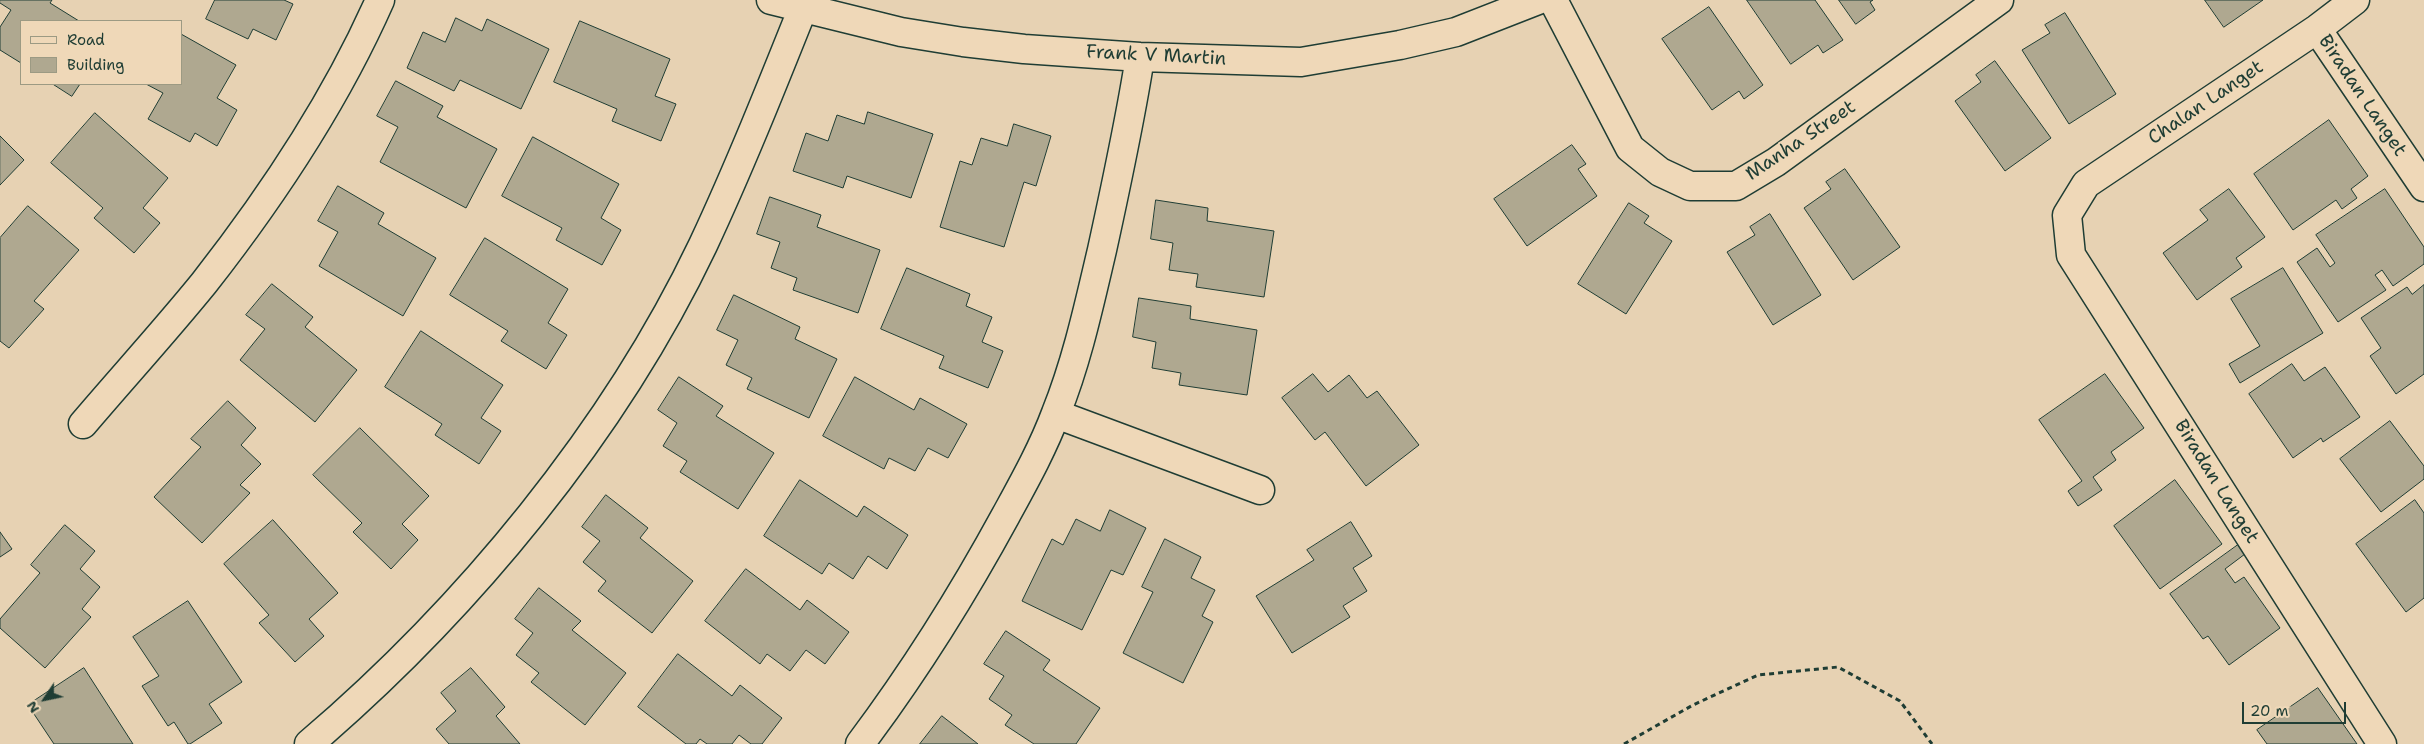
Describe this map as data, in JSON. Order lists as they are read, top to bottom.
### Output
{
  "streets": {
    "street": [
      "Frank V Martin",
      "Biradan Langet",
      "Chalan Langet",
      "Manha Street"
    ]
  },
  "crossings": [
    ["Biradan Langet", "Chalan Langet"]
  ],
  "legend": ["Road", "Building"],
  "scale_bar": "20 m",
  "north": "bottom left"
}
